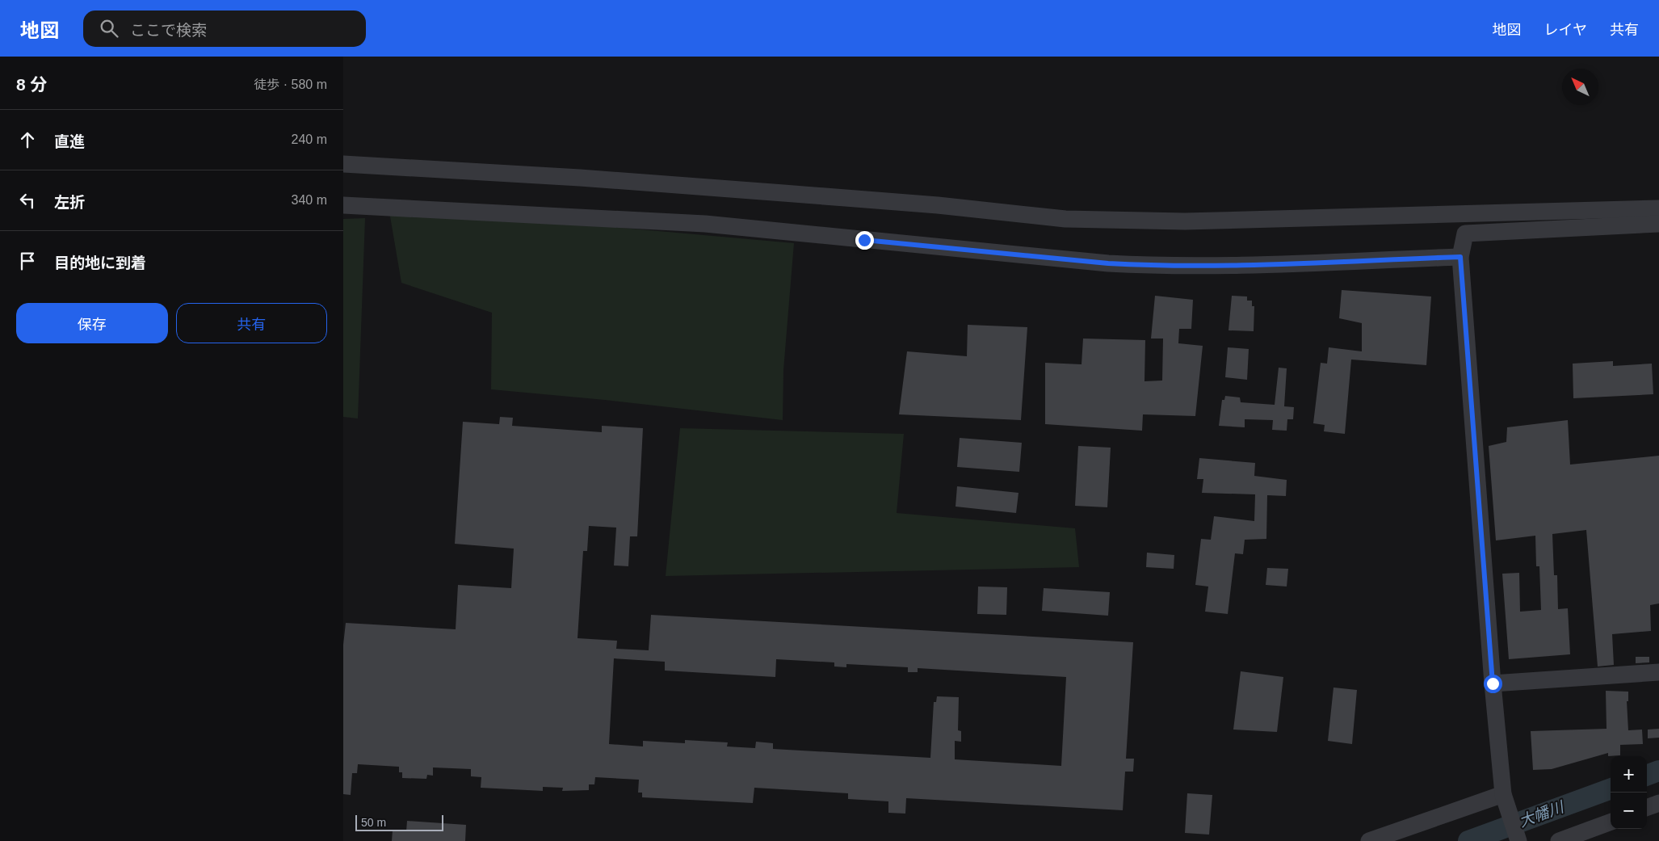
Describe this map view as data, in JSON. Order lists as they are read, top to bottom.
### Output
{
  "water": ["大幡川"],
  "scale_bar": "50 m",
  "north": "top left",
  "page": {
    "header": "地図",
    "search": "ここで検索",
    "nav": ["地図", "レイヤ", "共有"],
    "heading": ["8 分", "徒歩 · 580 m"],
    "list": [
      ["直進", "240 m"],
      ["左折", "340 m"],
      "目的地に到着"
    ],
    "buttons": ["保存", "共有"],
    "map_buttons": ["+", "−"],
    "scale": "50 m"
  }
}
